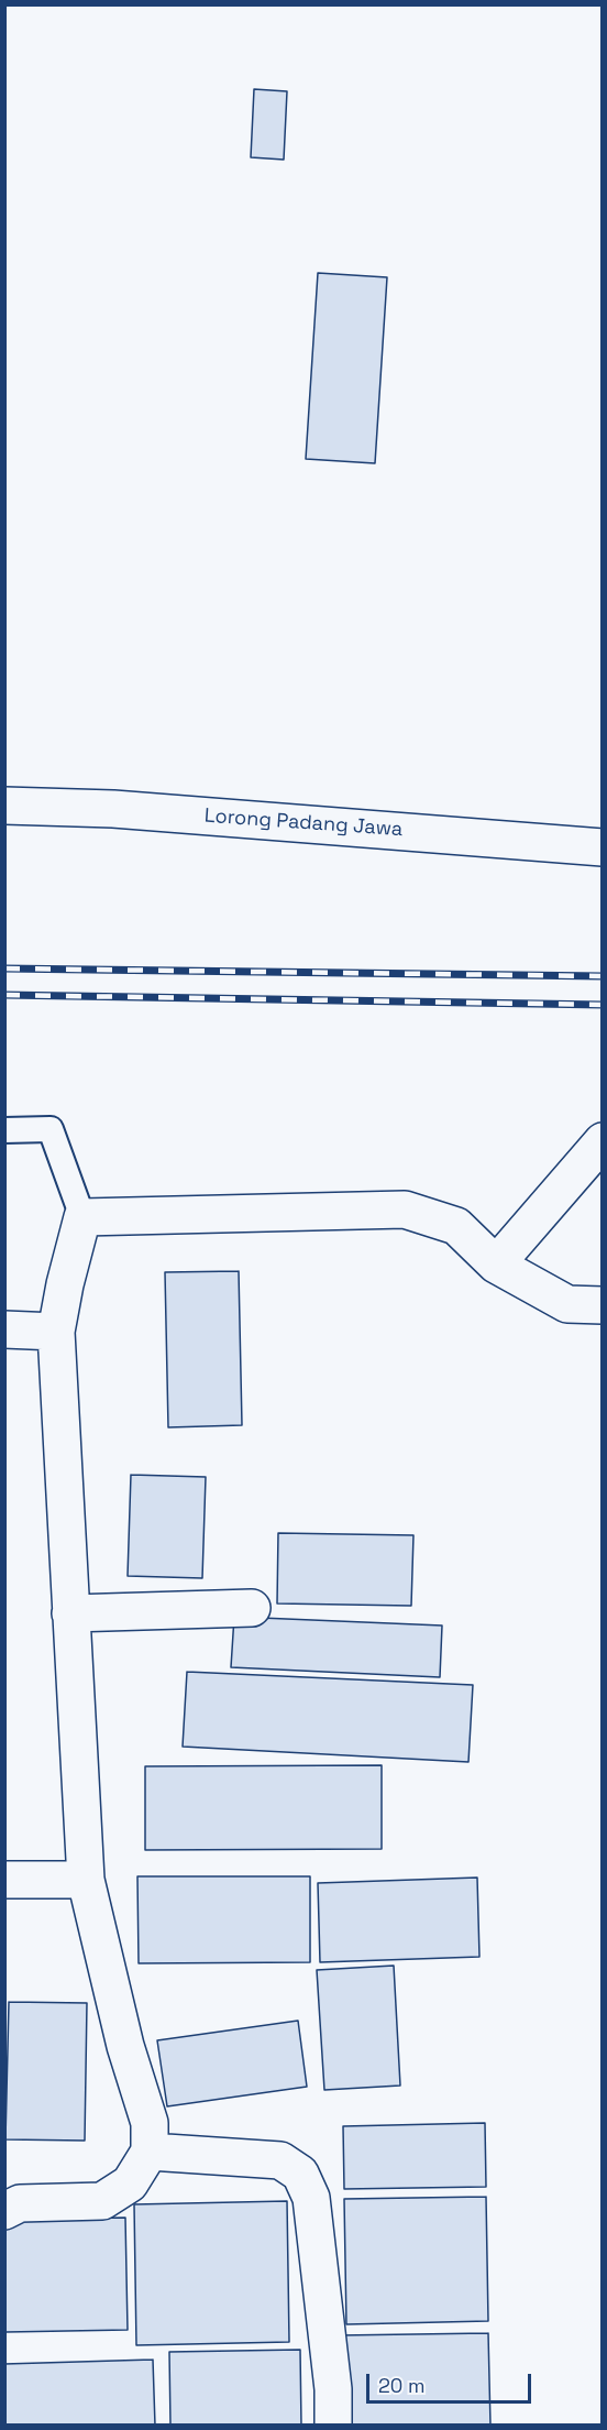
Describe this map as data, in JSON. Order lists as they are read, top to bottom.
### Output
{
  "streets": {
    "street": ["Lorong Padang Jawa"]
  },
  "scale_bar": "20 m"
}
